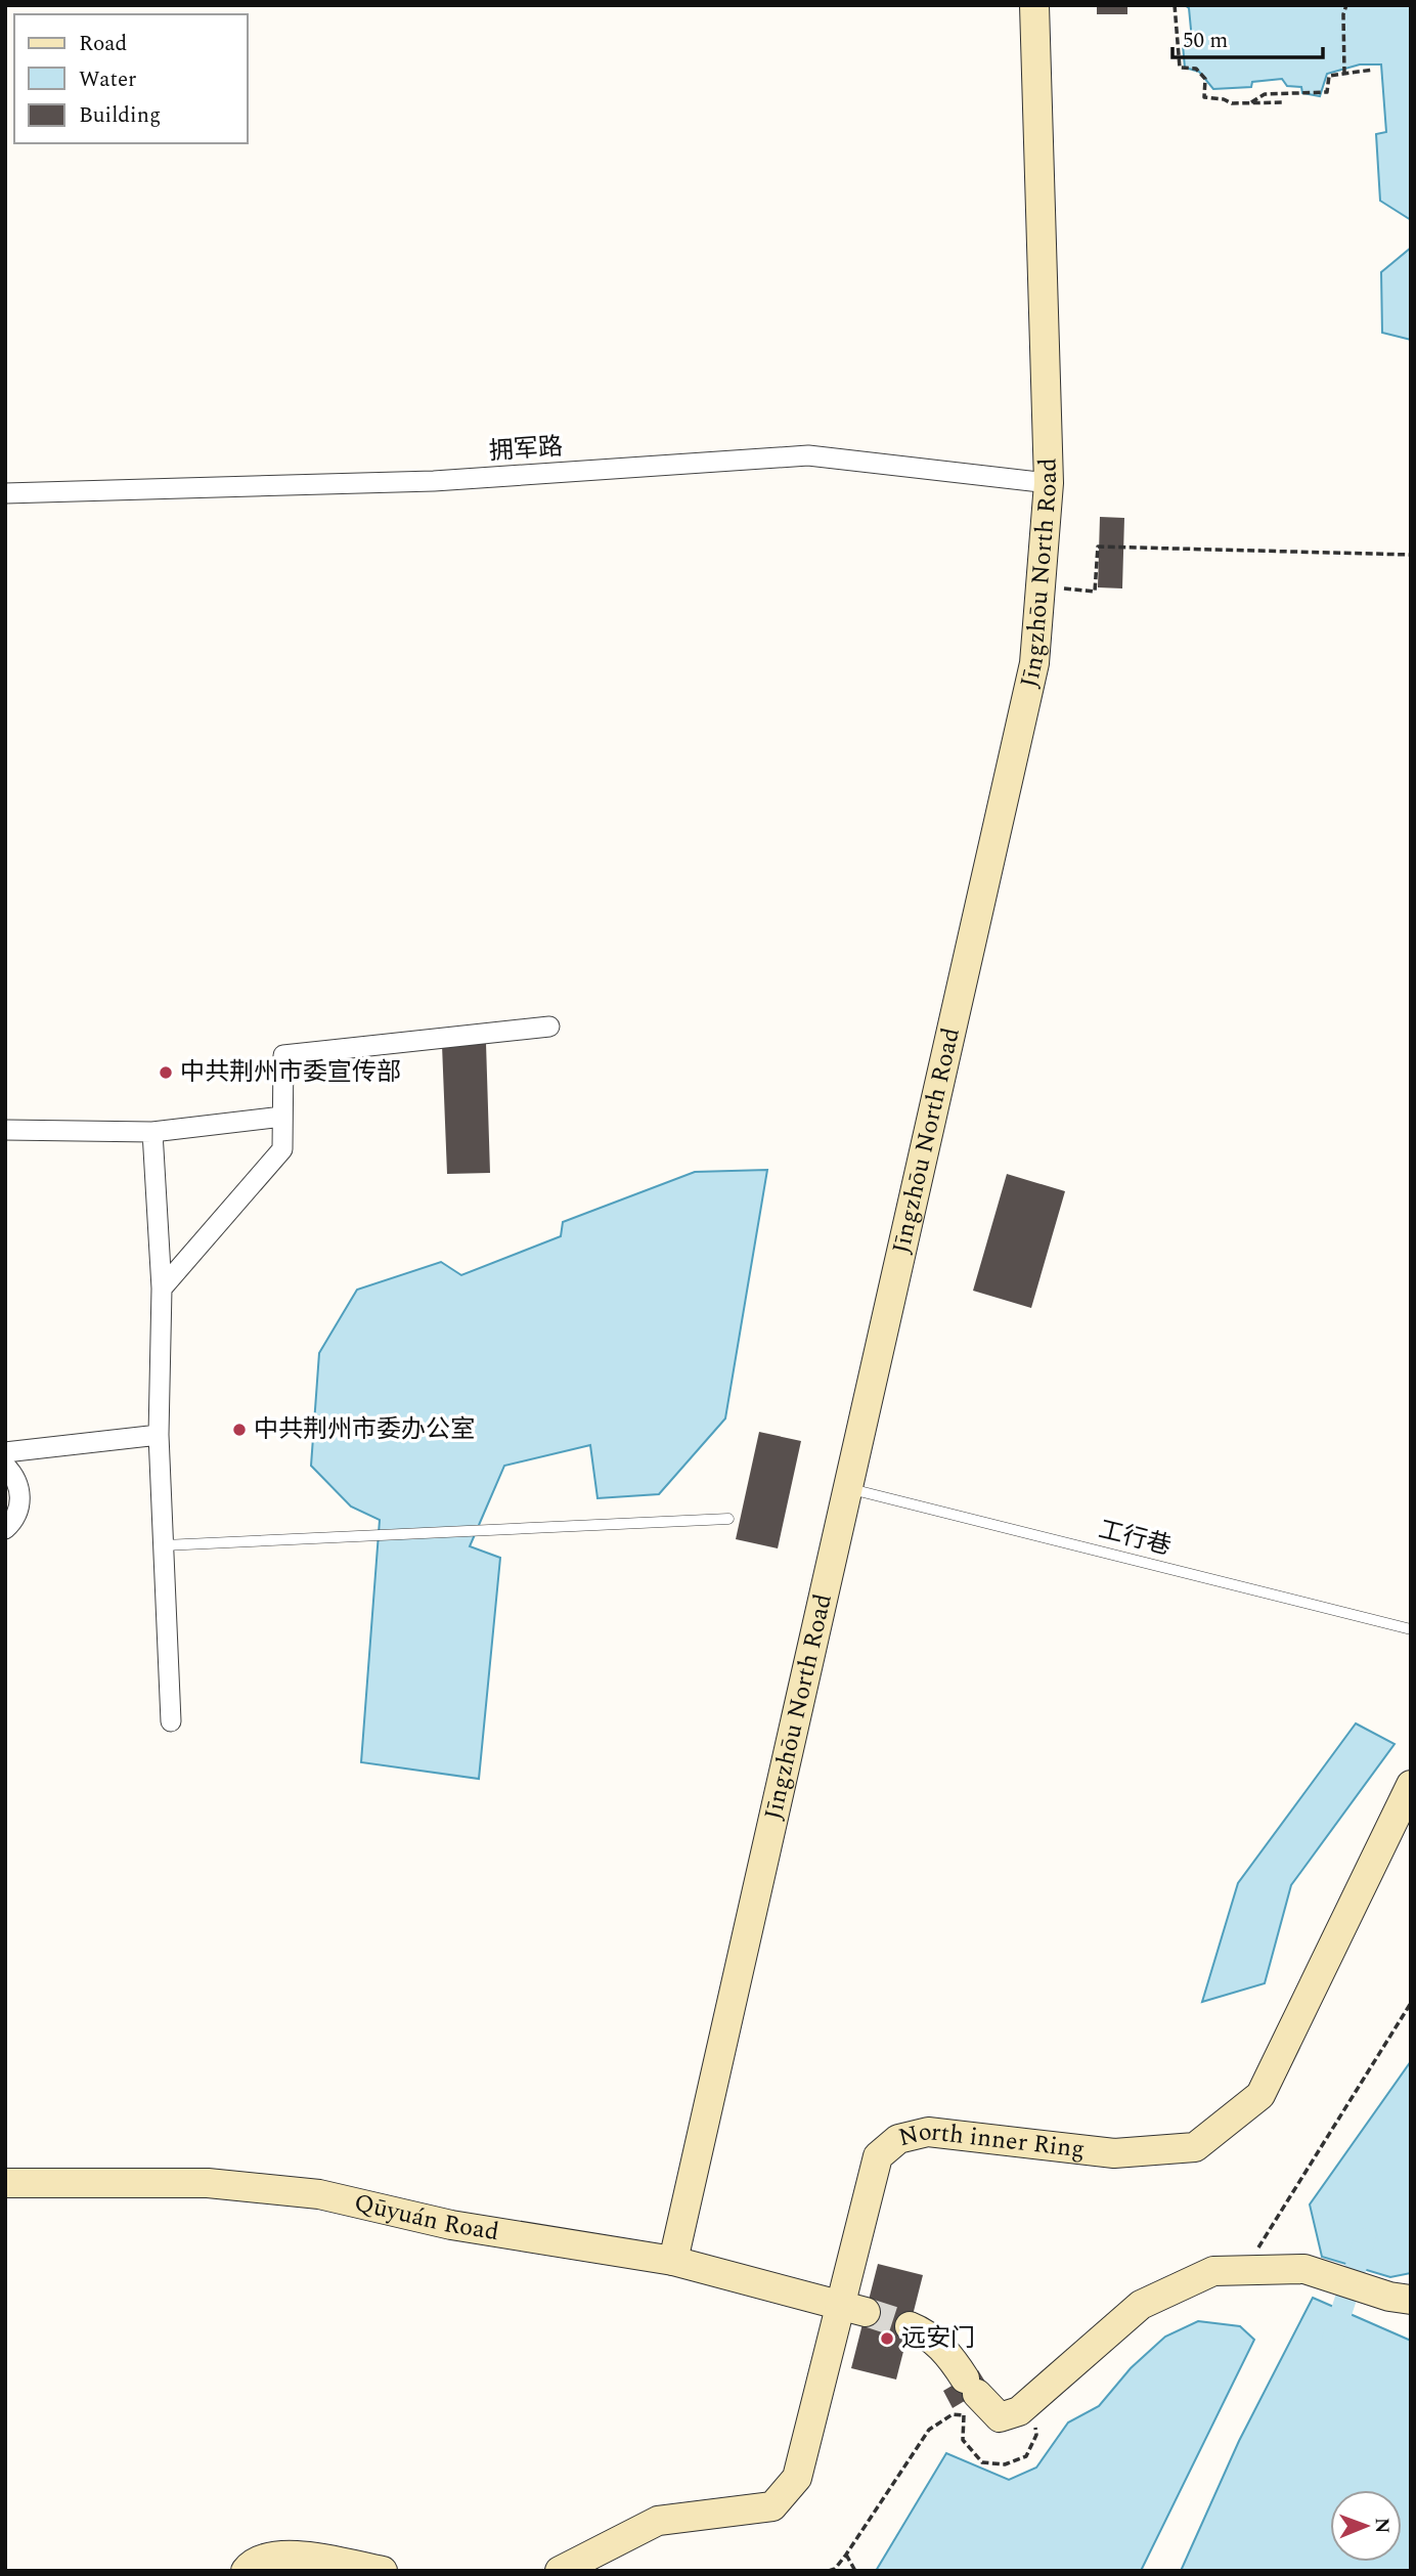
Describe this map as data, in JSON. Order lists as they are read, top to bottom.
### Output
{
  "streets": {
    "street": [
      "拥军路",
      "Jīngzhōu North Road",
      "North inner Ring",
      "Qūyuán Road"
    ],
    "lane": ["工行巷"]
  },
  "crossings": [
    ["拥军路", "Jīngzhōu North Road"],
    ["Jīngzhōu North Road", "工行巷"],
    ["Jīngzhōu North Road", "Qūyuán Road"],
    ["North inner Ring", "Qūyuán Road"]
  ],
  "places": ["中共荆州市委宣传部", "中共荆州市委办公室", "远安门"],
  "legend": ["Road", "Water", "Building"],
  "scale_bar": "50 m",
  "north": "right"
}
